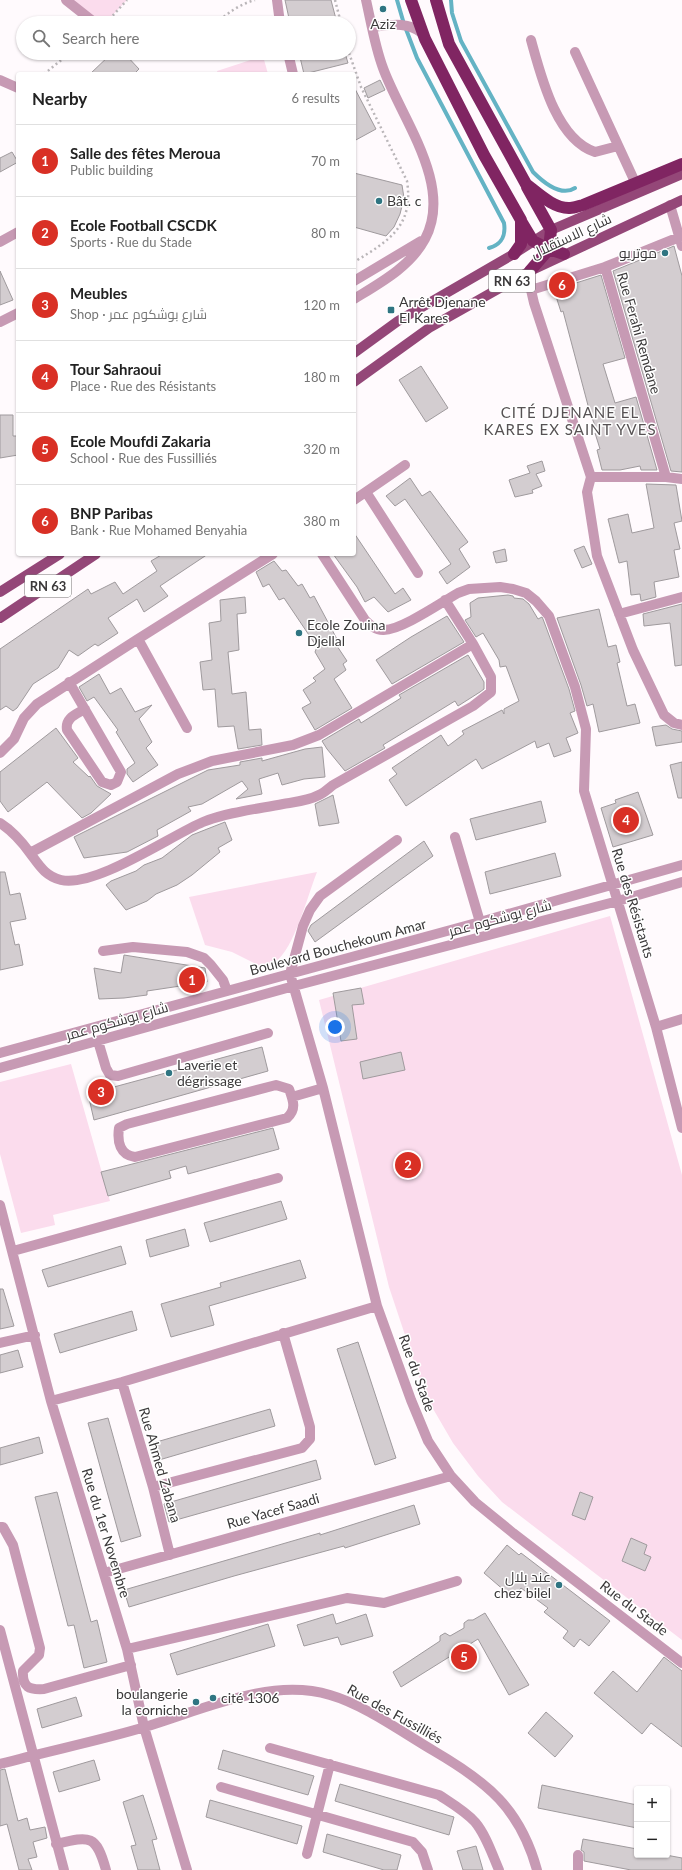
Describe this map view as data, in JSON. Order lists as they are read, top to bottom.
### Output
{
  "streets": {
    "main road": ["شارع الاستقلال", "RN 63"],
    "street": [
      "Rue Ferahi Remdane",
      "Rue des Résistants",
      "شارع بوشكوم عمر",
      "Boulevard Bouchekoum Amar",
      "Rue du Stade",
      "Rue Ahmed Zabana",
      "Rue Yacef Saadi",
      "Rue du 1er Novembre",
      "Rue des Fussilliés"
    ]
  },
  "crossings": [
    ["شارع الاستقلال", "RN 63"],
    ["Rue des Résistants", "شارع بوشكوم عمر"],
    ["Rue des Résistants", "Boulevard Bouchekoum Amar"],
    ["شارع بوشكوم عمر", "Rue du Stade"],
    ["Boulevard Bouchekoum Amar", "Rue du Stade"],
    ["Rue du Stade", "Rue Yacef Saadi"],
    ["Rue Ahmed Zabana", "Rue Yacef Saadi"],
    ["Rue Yacef Saadi", "Rue du 1er Novembre"],
    ["Rue du 1er Novembre", "Rue des Fussilliés"]
  ],
  "districts": ["CITÉ DJENANE EL KARES EX SAINT YVES"],
  "places": {
    "other": [
      "Aziz",
      "Bât. c",
      "موتريو",
      "Ecole Zouina Djellal",
      "Laverie et dégrissage",
      "عند بلال chez bilel",
      "cité 1306",
      "boulangerie la corniche"
    ],
    "transit": ["Arrêt Djenane El Kares"]
  },
  "page": {
    "search": "Search here",
    "heading": ["Nearby", "6 results"],
    "list": [
      {
        "mark": "1",
        "name": "Salle des fêtes Meroua",
        "note": "Public building",
        "value": "70 m"
      },
      {
        "mark": "2",
        "name": "Ecole Football CSCDK",
        "note": "Sports · Rue du Stade",
        "value": "80 m"
      },
      {
        "mark": "3",
        "name": "Meubles",
        "note": "Shop · شارع بوشكوم عمر",
        "value": "120 m"
      },
      {
        "mark": "4",
        "name": "Tour Sahraoui",
        "note": "Place · Rue des Résistants",
        "value": "180 m"
      },
      {
        "mark": "5",
        "name": "Ecole Moufdi Zakaria",
        "note": "School · Rue des Fussilliés",
        "value": "320 m"
      },
      {
        "mark": "6",
        "name": "BNP Paribas",
        "note": "Bank · Rue Mohamed Benyahia",
        "value": "380 m"
      }
    ],
    "pins": [
      "6",
      "4",
      "1",
      "3",
      "2",
      "5"
    ],
    "map_buttons": ["+", "−"]
  }
}
